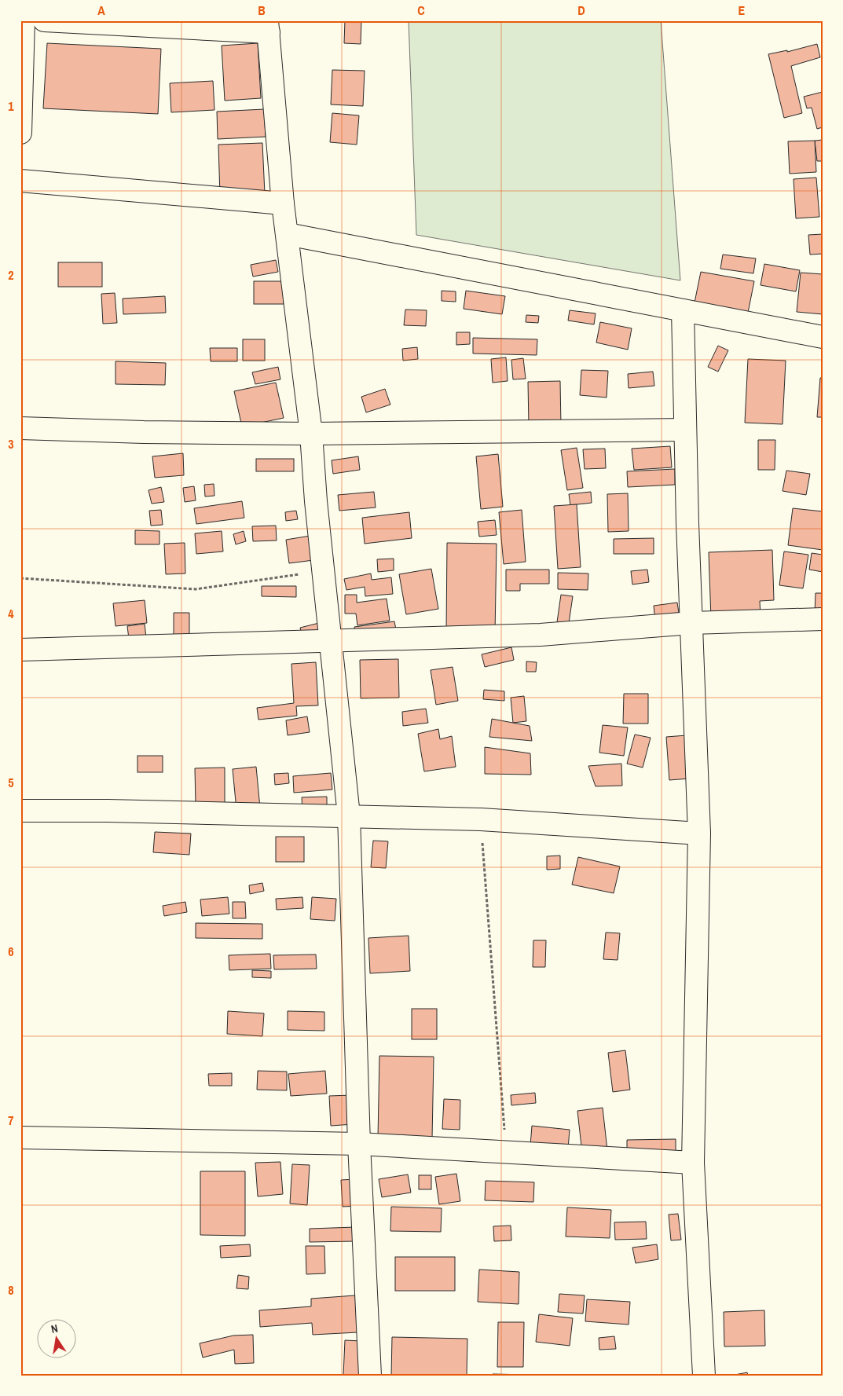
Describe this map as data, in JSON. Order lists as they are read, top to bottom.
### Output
{
  "north": "top",
  "grid": {
    "columns": [
      "A",
      "B",
      "C",
      "D",
      "E"
    ],
    "rows": [
      "1",
      "2",
      "3",
      "4",
      "5",
      "6",
      "7",
      "8"
    ]
  }
}
